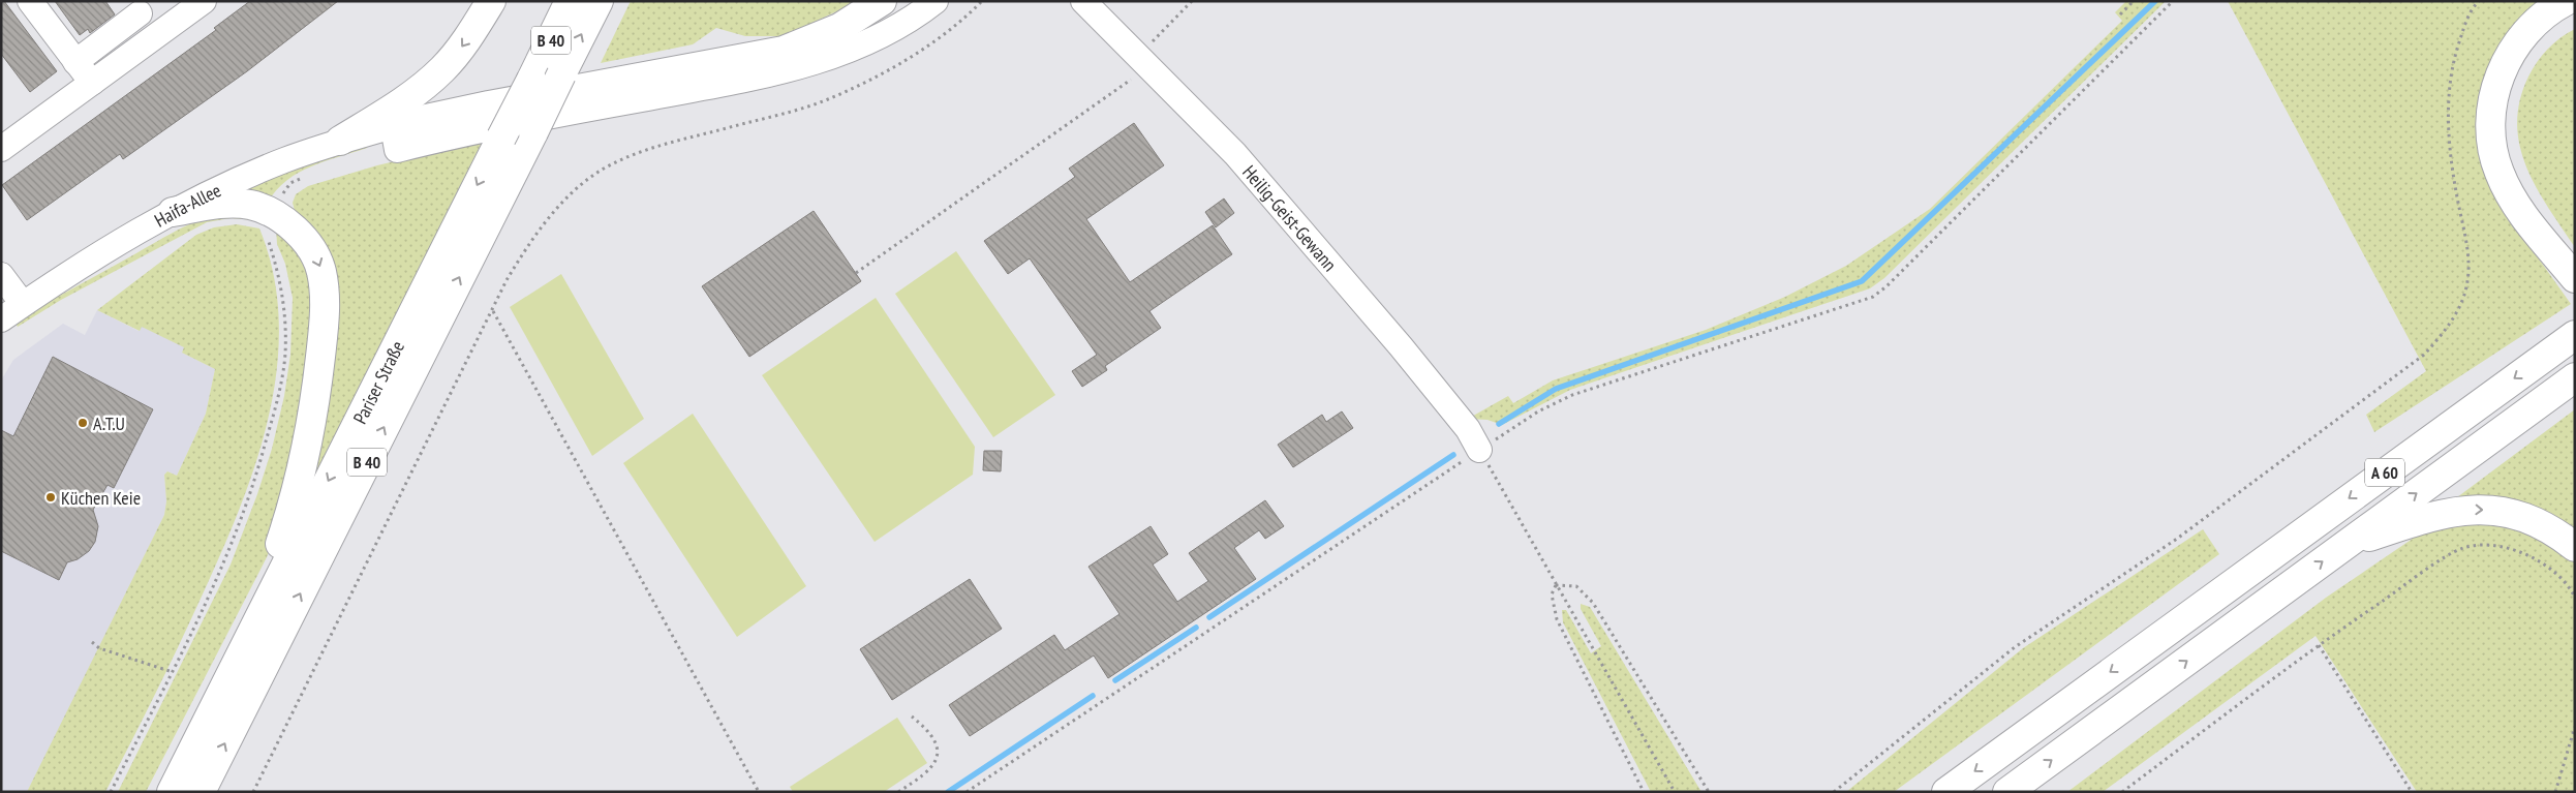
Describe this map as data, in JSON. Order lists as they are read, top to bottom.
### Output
{
  "streets": {
    "highway": ["B 40", "Pariser Straße", "A 60"],
    "street": ["Haifa-Allee", "Heilig-Geist-Gewann"]
  },
  "places": ["A.T.U", "Küchen Keie"]
}
